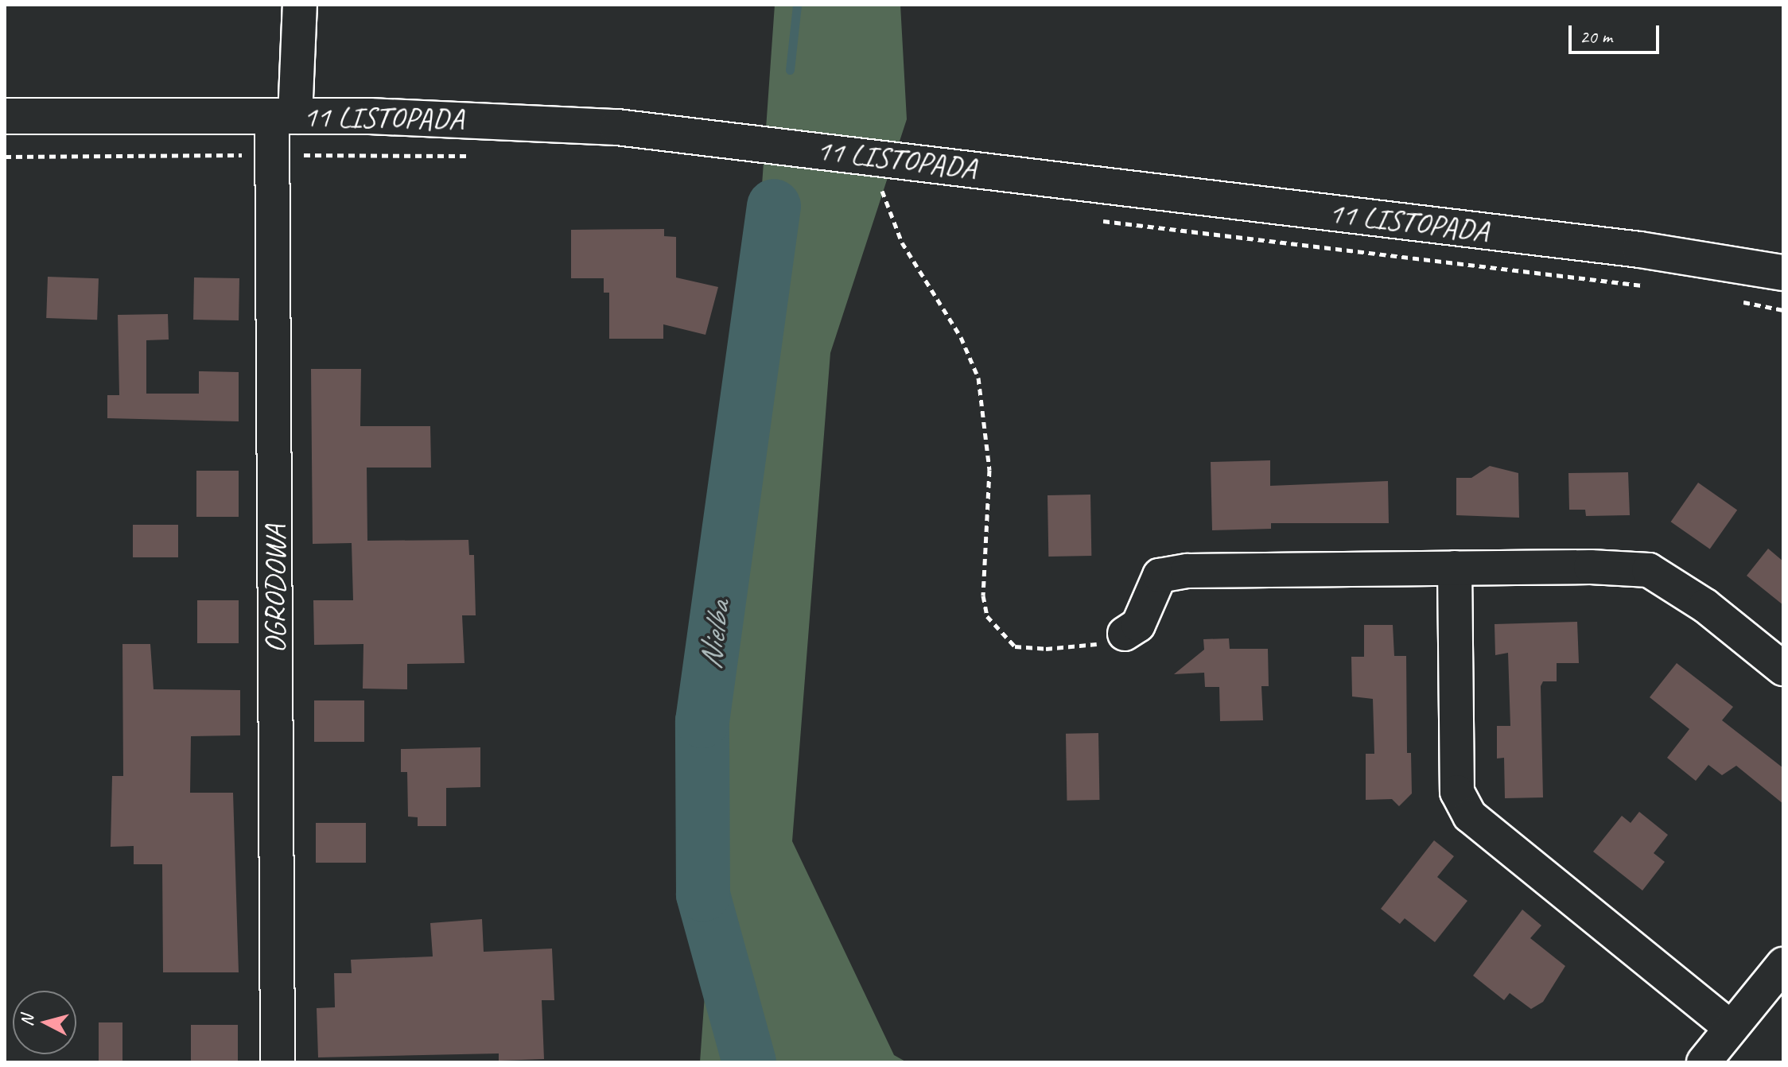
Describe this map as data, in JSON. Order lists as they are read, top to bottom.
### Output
{
  "streets": {
    "main road": ["11 LISTOPADA"],
    "street": ["OGRODOWA"]
  },
  "crossings": [
    ["11 LISTOPADA", "OGRODOWA"]
  ],
  "water": ["Nielba"],
  "scale_bar": "20 m",
  "north": "left"
}
